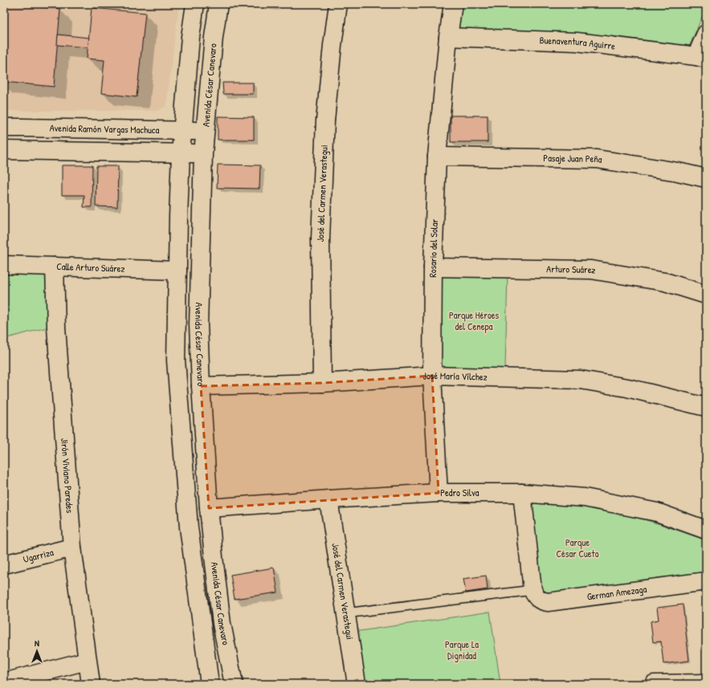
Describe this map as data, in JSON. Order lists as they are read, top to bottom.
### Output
{
  "streets": {
    "street": [
      "Buenaventura Aguirre",
      "Avenida César Canevaro",
      "Avenida Ramón Vargas Machuca",
      "Pasaje Juan Peña",
      "José del Carmen Verastegui",
      "Rosario del Solar",
      "Calle Arturo Suárez",
      "Arturo Suárez",
      "José María Vílchez",
      "Jirón Viviano Paredes",
      "Pedro Silva",
      "Ugarriza",
      "German Amezaga"
    ]
  },
  "crossings": [
    ["Buenaventura Aguirre", "Rosario del Solar"],
    ["Avenida César Canevaro", "Avenida Ramón Vargas Machuca"],
    ["Avenida César Canevaro", "José María Vílchez"],
    ["Avenida César Canevaro", "Pedro Silva"],
    ["Pasaje Juan Peña", "Rosario del Solar"],
    ["José del Carmen Verastegui", "José María Vílchez"],
    ["José del Carmen Verastegui", "Pedro Silva"],
    ["Rosario del Solar", "Arturo Suárez"],
    ["Rosario del Solar", "José María Vílchez"],
    ["Rosario del Solar", "Pedro Silva"],
    ["Calle Arturo Suárez", "Jirón Viviano Paredes"],
    ["Jirón Viviano Paredes", "Ugarriza"]
  ],
  "parks": ["Parque Héroes del Cenepa", "Parque César Cueto", "Parque La Dignidad"],
  "north": "top"
}
